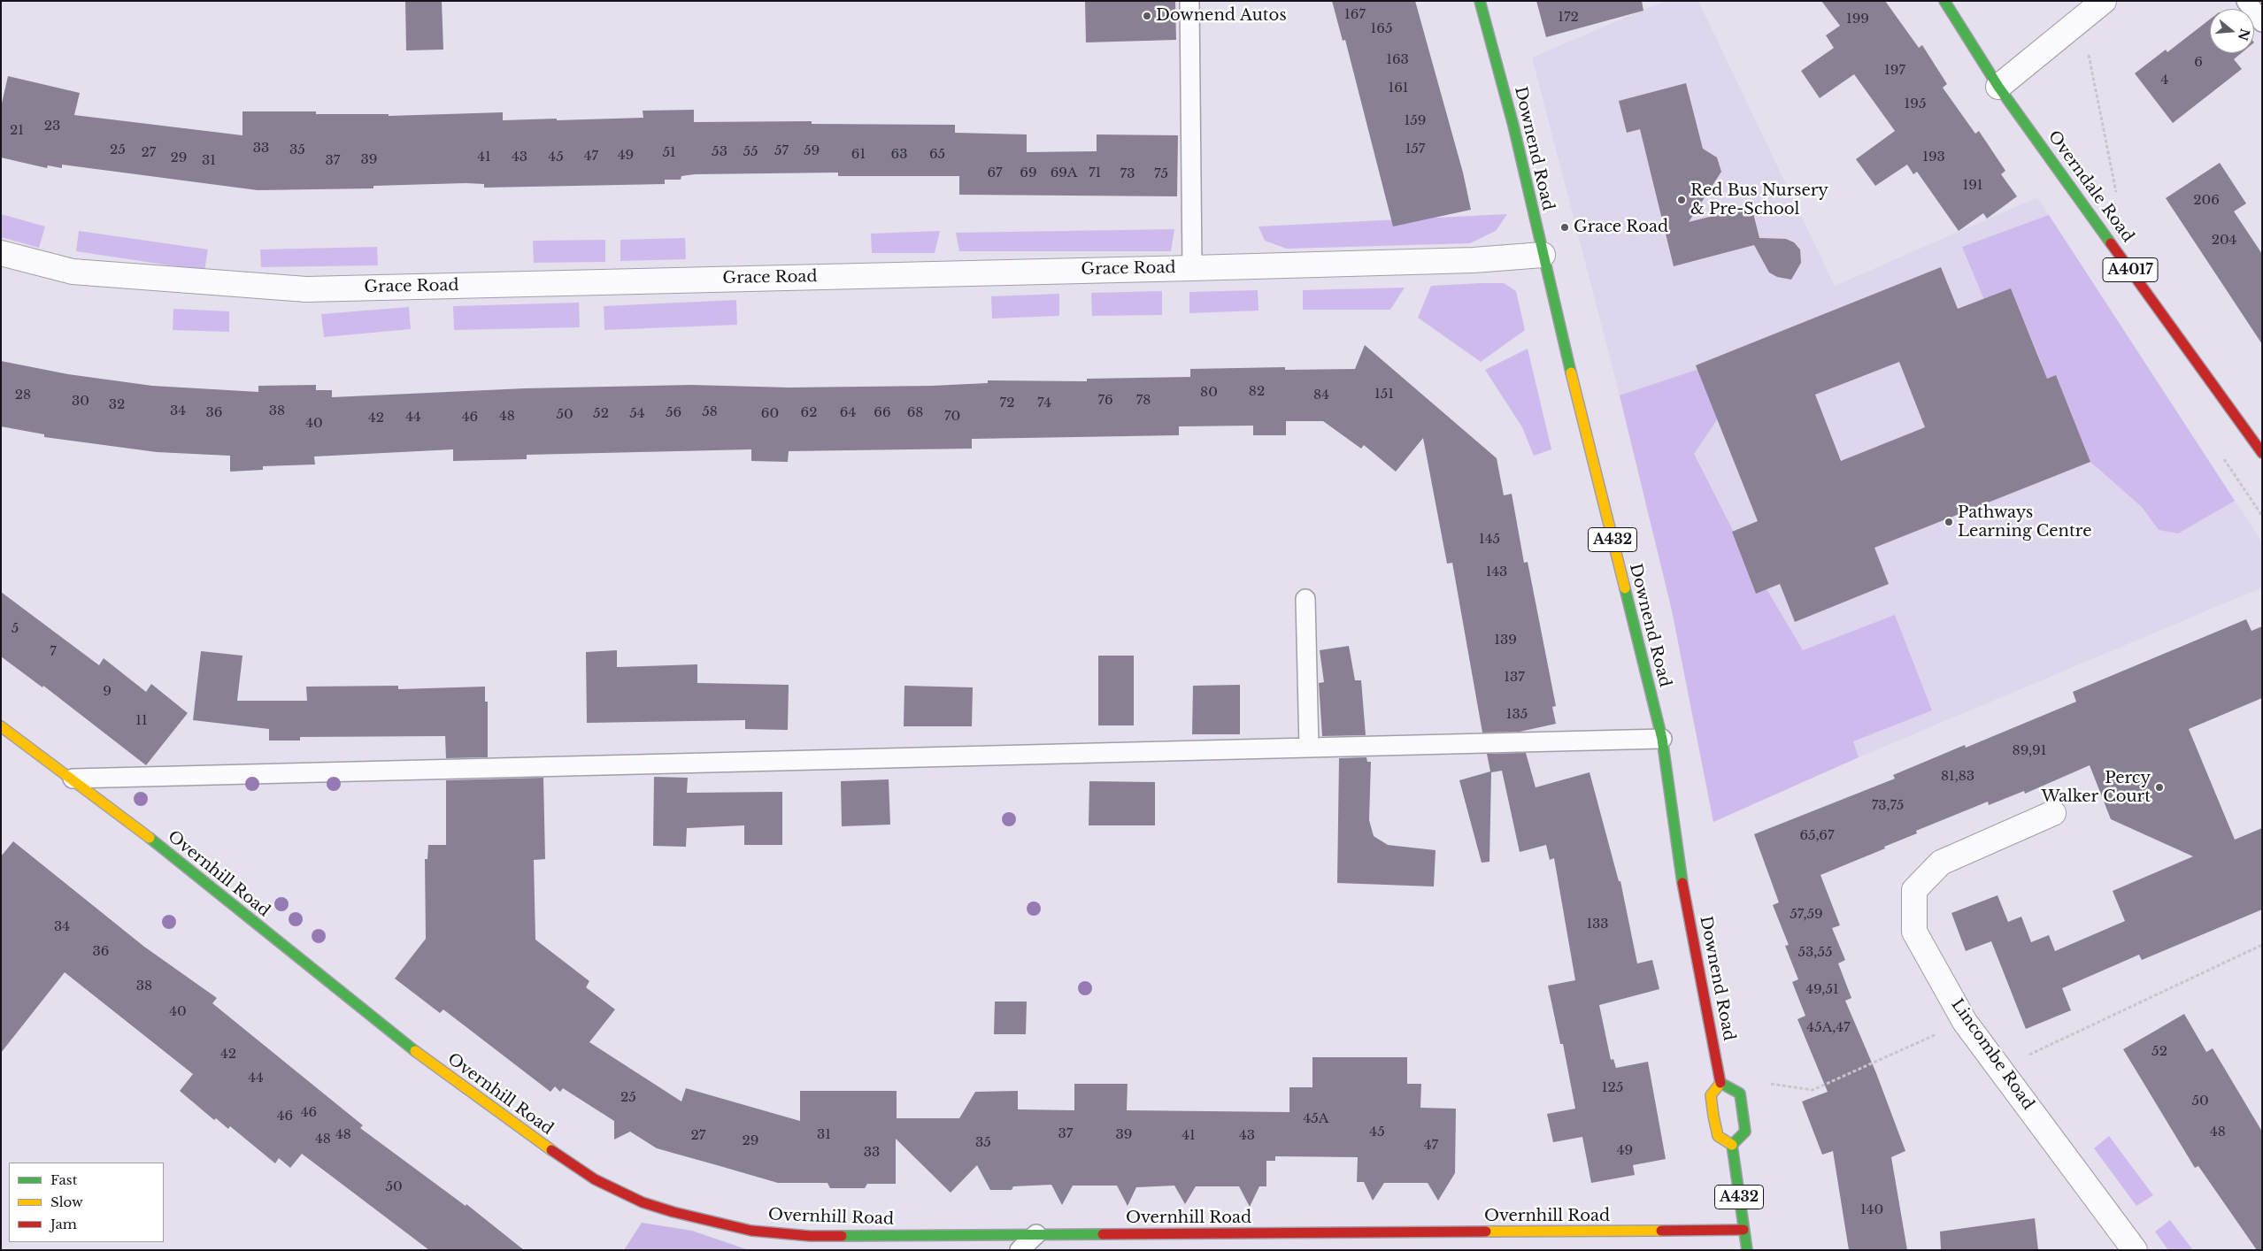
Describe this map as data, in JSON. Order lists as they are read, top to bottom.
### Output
{
  "streets": {
    "main road": [
      "Downend Road",
      "Overndale Road",
      "A4017",
      "A432",
      "Overnhill Road"
    ],
    "street": ["Grace Road", "Lincombe Road"]
  },
  "crossings": [
    ["Downend Road", "Grace Road"],
    ["A432", "Overnhill Road"]
  ],
  "places": [
    "Downend Autos",
    "Red Bus Nursery & Pre-School",
    "Grace Road",
    "Pathways Learning Centre",
    "Percy Walker Court"
  ],
  "house_numbers": [
    "167",
    "172",
    "199",
    "165",
    "163",
    "6",
    "197",
    "4",
    "161",
    "195",
    "159",
    "23",
    "21",
    "33",
    "157",
    "25",
    "35",
    "57",
    "59",
    "53",
    "55",
    "27",
    "51",
    "61",
    "63",
    "65",
    "49",
    "47",
    "41",
    "43",
    "45",
    "193",
    "29",
    "39",
    "31",
    "37",
    "67",
    "69",
    "69A",
    "71",
    "73",
    "75",
    "191",
    "206",
    "204",
    "82",
    "80",
    "151",
    "28",
    "84",
    "76",
    "78",
    "30",
    "72",
    "74",
    "32",
    "34",
    "38",
    "58",
    "36",
    "56",
    "62",
    "64",
    "66",
    "68",
    "52",
    "54",
    "60",
    "50",
    "48",
    "70",
    "44",
    "46",
    "42",
    "40",
    "145",
    "143",
    "5",
    "139",
    "7",
    "137",
    "9",
    "135",
    "11",
    "89,91",
    "81,83",
    "73,75",
    "65,67",
    "57,59",
    "133",
    "34",
    "36",
    "53,55",
    "38",
    "49,51",
    "40",
    "45A,47",
    "52",
    "42",
    "44",
    "125",
    "25",
    "50",
    "46",
    "46",
    "45A",
    "45",
    "48",
    "37",
    "48",
    "31",
    "39",
    "27",
    "41",
    "43",
    "48",
    "29",
    "35",
    "47",
    "49",
    "33",
    "50",
    "140"
  ],
  "legend": ["Fast", "Slow", "Jam"],
  "north": "right"
}
